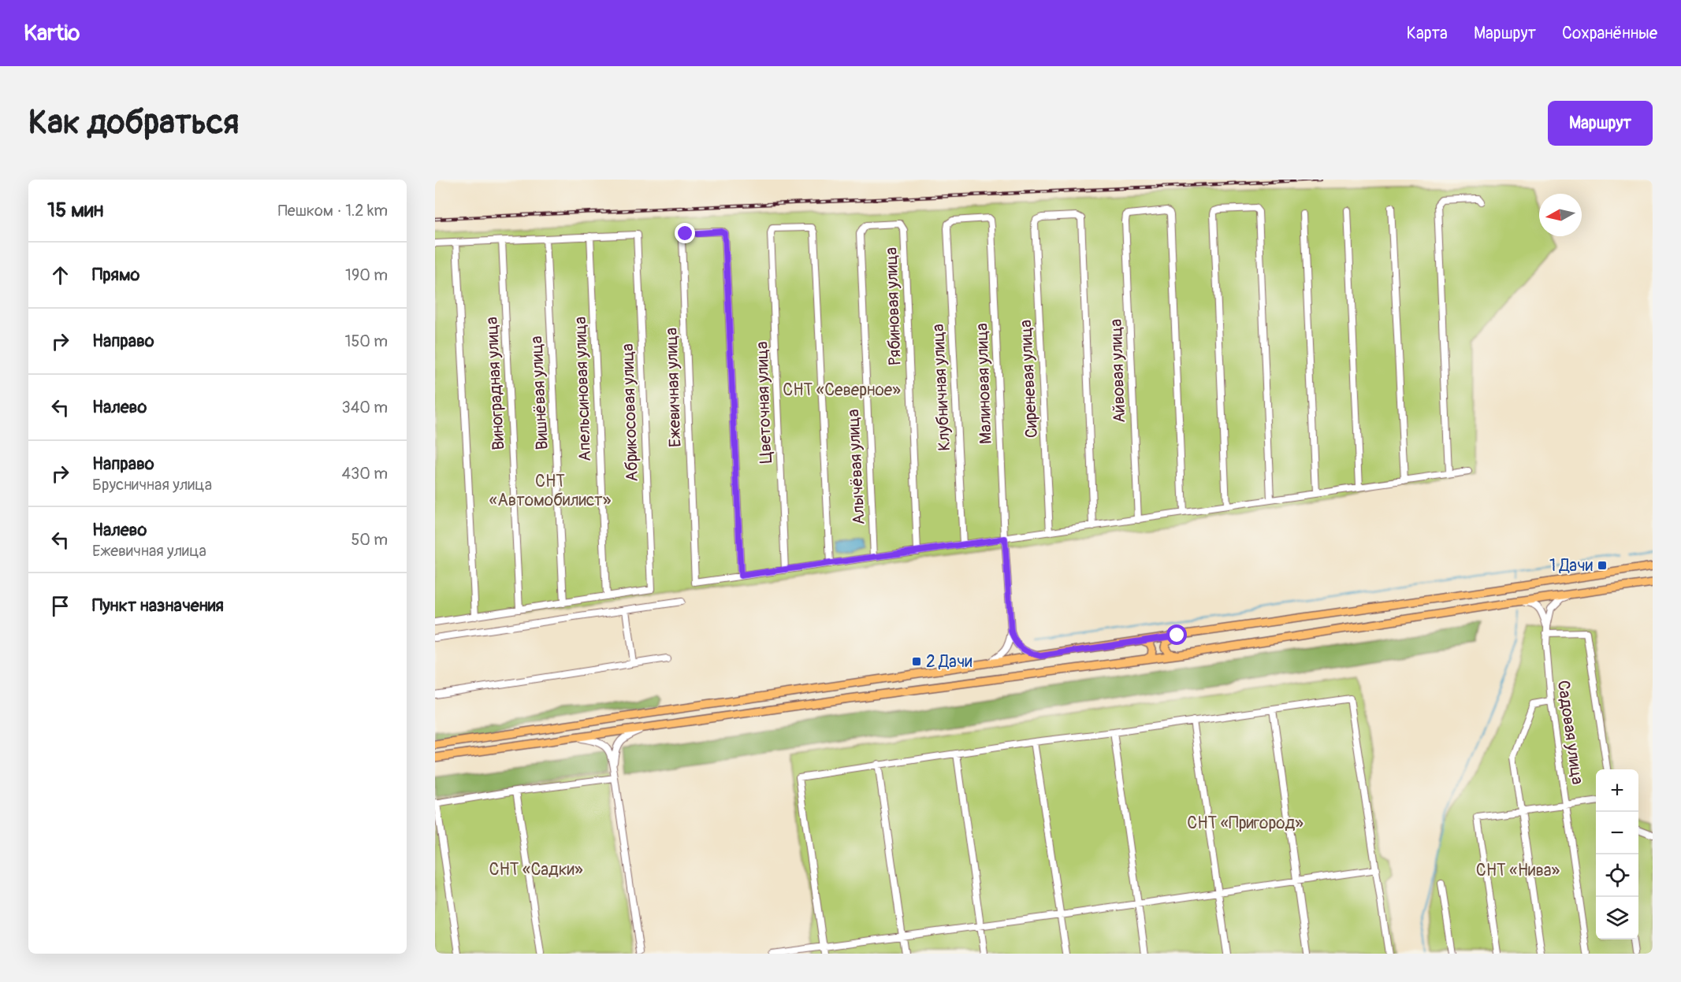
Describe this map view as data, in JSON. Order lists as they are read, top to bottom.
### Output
{
  "streets": {
    "street": [
      "Рябиновая улица",
      "Айвовая улица",
      "Сиреневая улица",
      "Виноградная улица",
      "Малиновая улица",
      "Ежевичная улица",
      "Клубничная улица",
      "Апельсиновая улица",
      "Вишнёвая улица",
      "Цветочная улица",
      "Абрикосовая улица",
      "Алычёвая улица",
      "Садовая улица"
    ]
  },
  "crossings": [
    ["Рябиновая улица", "Алычёвая улица"],
    ["Малиновая улица", "Клубничная улица"],
    ["Апельсиновая улица", "Абрикосовая улица"]
  ],
  "parks": [
    "СНТ «Северное»",
    "СНТ «Автомобилист»",
    "СНТ «Пригород»",
    "СНТ «Садки»",
    "СНТ «Нива»"
  ],
  "places": {
    "transit": ["1 Дачи", "2 Дачи"]
  },
  "north": "left",
  "page": {
    "header": "Kartio",
    "nav": ["Карта", "Маршрут", "Сохранённые"],
    "buttons": "Маршрут",
    "title": "Как добраться",
    "heading": ["15 мин", "Пешком · 1.2 km"],
    "list": [
      ["Прямо", "190 m"],
      ["Направо", "150 m"],
      ["Налево", "340 m"],
      ["Направо", "Брусничная улица", "430 m"],
      ["Налево", "Ежевичная улица", "50 m"],
      "Пункт назначения"
    ],
    "map_buttons": ["+", "−"]
  }
}
